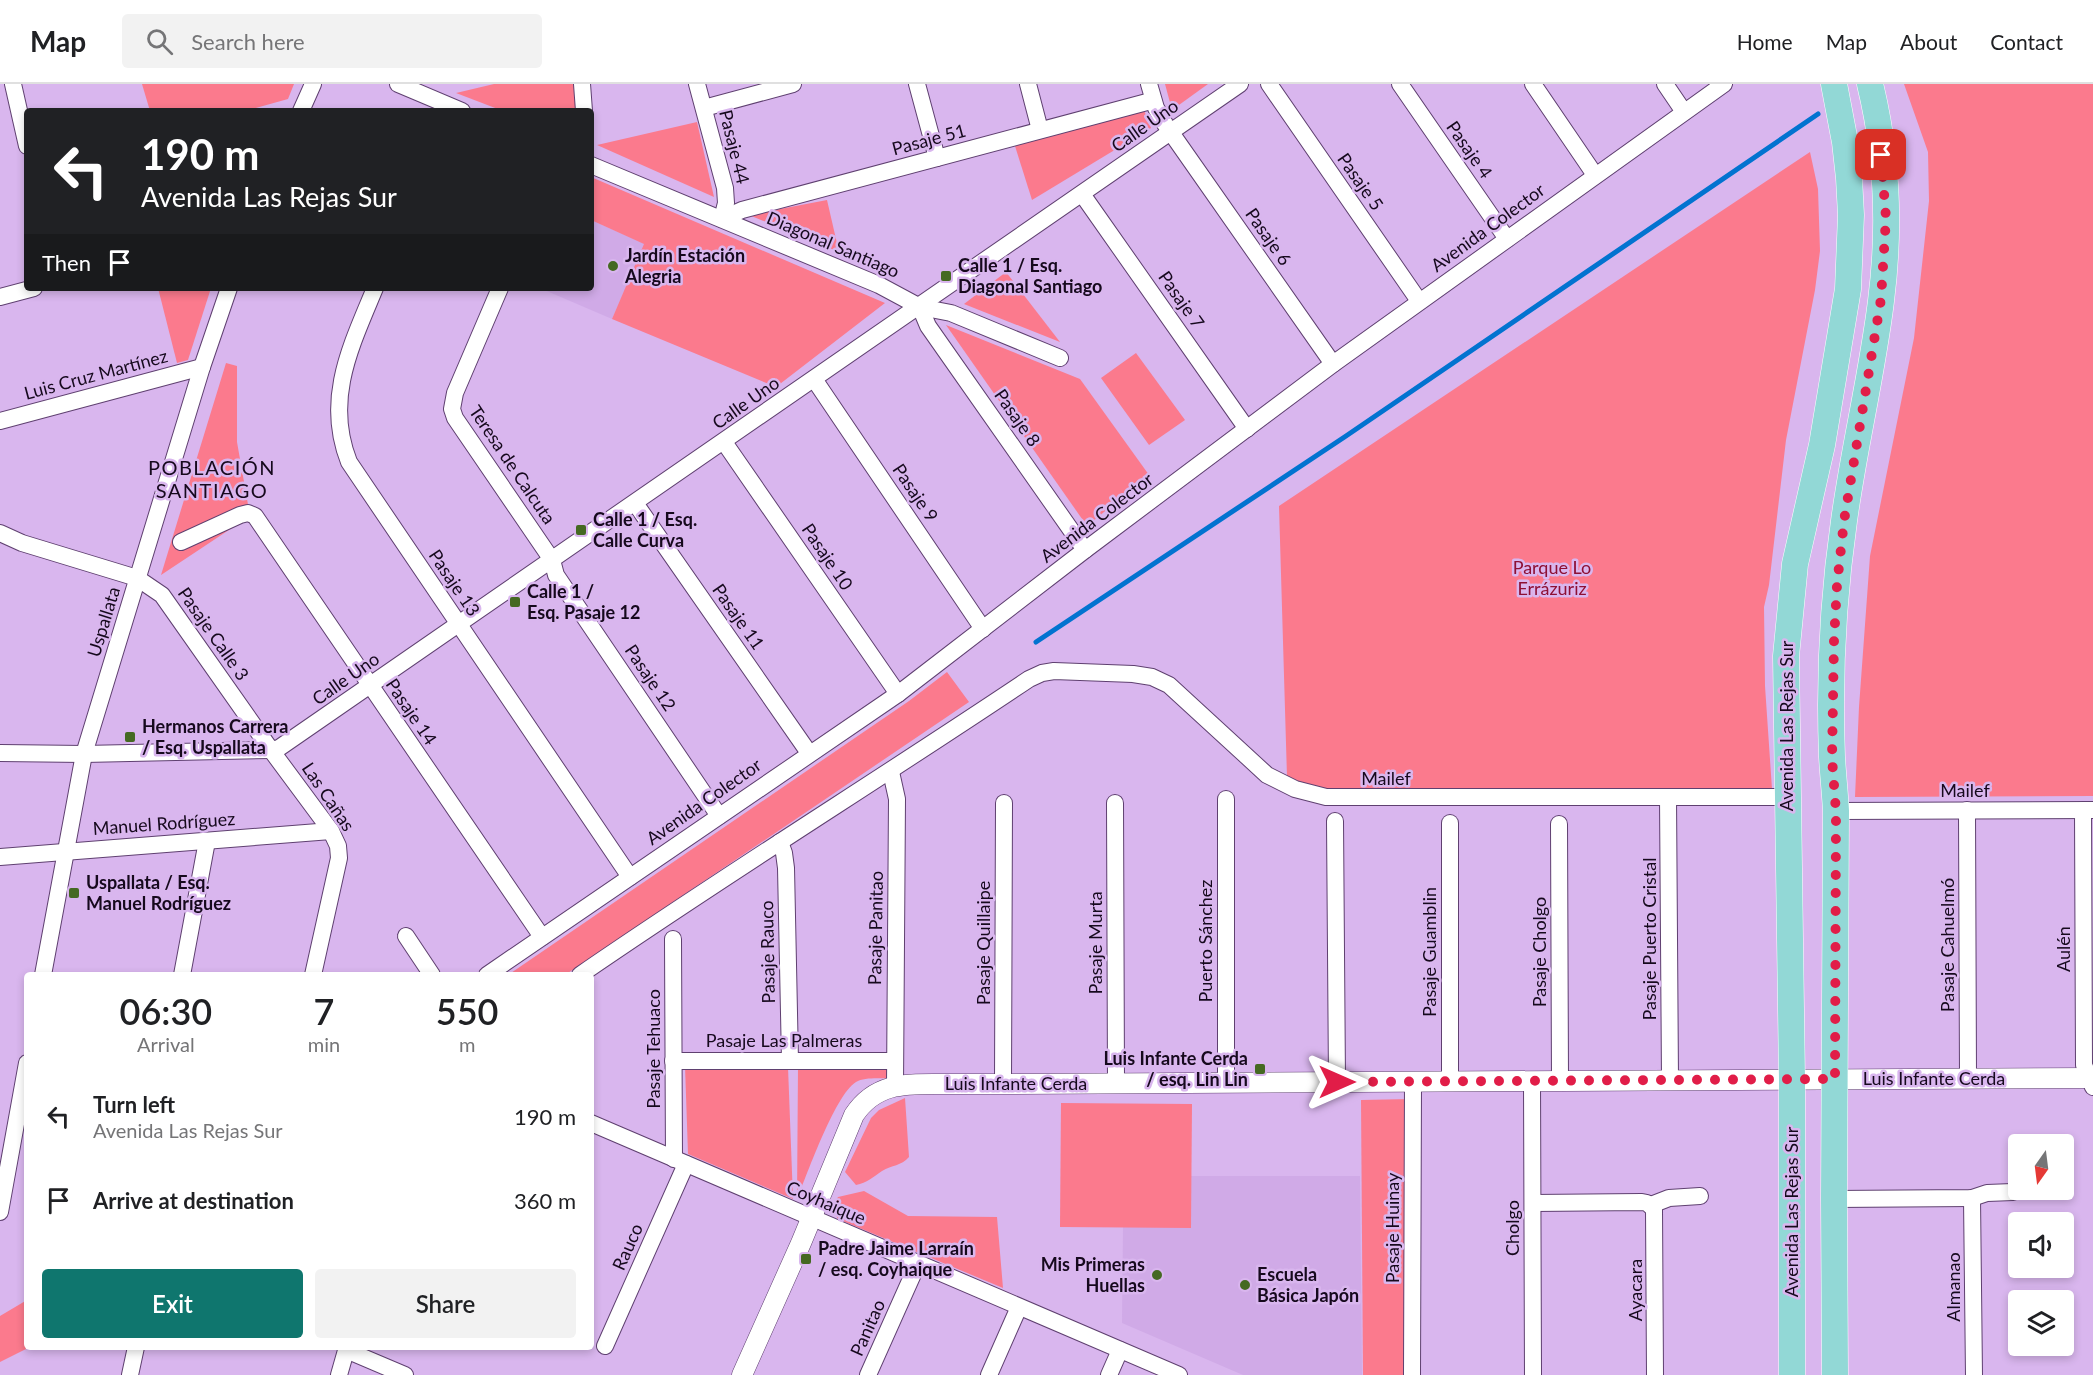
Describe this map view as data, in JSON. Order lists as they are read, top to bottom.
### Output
{
  "streets": {
    "main road": ["Avenida Las Rejas Sur"],
    "street": [
      "Calle Uno",
      "Pasaje 51",
      "Pasaje 44",
      "Pasaje 4",
      "Pasaje 5",
      "Avenida Colector",
      "Pasaje 6",
      "Diagonal Santiago",
      "Pasaje 7",
      "Luis Cruz Martínez",
      "Pasaje 8",
      "Teresa de Calcuta",
      "Pasaje 9",
      "Pasaje 10",
      "Pasaje 13",
      "Pasaje 11",
      "Uspallata",
      "Pasaje Calle 3",
      "Pasaje 12",
      "Pasaje 14",
      "Mailef",
      "Las Cañas",
      "Manuel Rodríguez",
      "Pasaje Panitao",
      "Pasaje Puerto Cristal",
      "Puerto Sánchez",
      "Pasaje Quillaipe",
      "Pasaje Murta",
      "Pasaje Cahuelmó",
      "Aulén",
      "Pasaje Rauco",
      "Pasaje Guamblin",
      "Pasaje Cholgo",
      "Pasaje Las Palmeras",
      "Pasaje Tehuaco",
      "Luis Infante Cerda",
      "Coyhaique",
      "Pasaje Huinay",
      "Cholgo",
      "Rauco",
      "Almanao",
      "Ayacara",
      "Panitao"
    ]
  },
  "crossings": [
    ["Calle Uno", "Pasaje 6"],
    ["Calle Uno", "Diagonal Santiago"],
    ["Calle Uno", "Pasaje 7"],
    ["Calle Uno", "Pasaje 8"],
    ["Calle Uno", "Teresa de Calcuta"],
    ["Calle Uno", "Pasaje 9"],
    ["Calle Uno", "Pasaje 10"],
    ["Calle Uno", "Pasaje 13"],
    ["Calle Uno", "Pasaje 11"],
    ["Calle Uno", "Pasaje Calle 3"],
    ["Calle Uno", "Pasaje 12"],
    ["Calle Uno", "Pasaje 14"],
    ["Calle Uno", "Las Cañas"],
    ["Pasaje 51", "Pasaje 44"],
    ["Pasaje 51", "Diagonal Santiago"],
    ["Pasaje 44", "Diagonal Santiago"],
    ["Pasaje 4", "Avenida Colector"],
    ["Pasaje 5", "Avenida Colector"],
    ["Avenida Colector", "Pasaje 6"],
    ["Avenida Colector", "Pasaje 7"],
    ["Avenida Colector", "Pasaje 8"],
    ["Avenida Colector", "Pasaje 9"],
    ["Avenida Colector", "Pasaje 10"],
    ["Avenida Colector", "Pasaje 13"],
    ["Avenida Colector", "Pasaje 11"],
    ["Avenida Colector", "Pasaje 12"],
    ["Avenida Colector", "Pasaje 14"],
    ["Diagonal Santiago", "Pasaje 8"],
    ["Luis Cruz Martínez", "Uspallata"],
    ["Teresa de Calcuta", "Pasaje 12"],
    ["Uspallata", "Pasaje Calle 3"],
    ["Uspallata", "Manuel Rodríguez"],
    ["Pasaje Calle 3", "Las Cañas"],
    ["Avenida Las Rejas Sur", "Mailef"],
    ["Avenida Las Rejas Sur", "Luis Infante Cerda"],
    ["Mailef", "Pasaje Panitao"],
    ["Mailef", "Pasaje Puerto Cristal"],
    ["Mailef", "Pasaje Cahuelmó"],
    ["Mailef", "Aulén"],
    ["Las Cañas", "Manuel Rodríguez"],
    ["Pasaje Panitao", "Pasaje Las Palmeras"],
    ["Pasaje Panitao", "Luis Infante Cerda"],
    ["Pasaje Puerto Cristal", "Luis Infante Cerda"],
    ["Puerto Sánchez", "Luis Infante Cerda"],
    ["Pasaje Quillaipe", "Luis Infante Cerda"],
    ["Pasaje Murta", "Luis Infante Cerda"],
    ["Pasaje Cahuelmó", "Luis Infante Cerda"],
    ["Aulén", "Luis Infante Cerda"],
    ["Pasaje Rauco", "Pasaje Las Palmeras"],
    ["Pasaje Guamblin", "Luis Infante Cerda"],
    ["Pasaje Cholgo", "Luis Infante Cerda"],
    ["Pasaje Las Palmeras", "Pasaje Tehuaco"],
    ["Pasaje Tehuaco", "Coyhaique"],
    ["Pasaje Tehuaco", "Rauco"],
    ["Luis Infante Cerda", "Coyhaique"],
    ["Luis Infante Cerda", "Pasaje Huinay"],
    ["Luis Infante Cerda", "Cholgo"],
    ["Coyhaique", "Rauco"],
    ["Coyhaique", "Panitao"]
  ],
  "districts": ["POBLACIÓN SANTIAGO"],
  "parks": ["Parque Lo Errázuriz"],
  "places": {
    "other": ["Jardín Estación Alegria", "Mis Primeras Huellas", "Escuela Básica Japón"],
    "transit": [
      "Calle 1 / Esq. Diagonal Santiago",
      "Calle 1 / Esq. Calle Curva",
      "Calle 1 / Esq. Pasaje 12",
      "Hermanos Carrera / Esq. Uspallata",
      "Uspallata / Esq. Manuel Rodríguez",
      "Luis Infante Cerda / esq. Lin Lin",
      "Padre Jaime Larraín / esq. Coyhaique"
    ]
  },
  "north": "bottom",
  "page": {
    "header": "Map",
    "search": "Search here",
    "nav": [
      "Home",
      "Map",
      "About",
      "Contact"
    ],
    "turn": ["190 m", "Avenida Las Rejas Sur"],
    "then": "Then",
    "eta": [
      "06:30",
      "Arrival",
      "7",
      "min",
      "550",
      "m"
    ],
    "list": [
      {
        "name": "Turn left",
        "note": "Avenida Las Rejas Sur",
        "value": "190 m"
      },
      {
        "name": "Arrive at destination",
        "value": "360 m"
      }
    ],
    "buttons": ["Exit", "Share"]
  }
}
